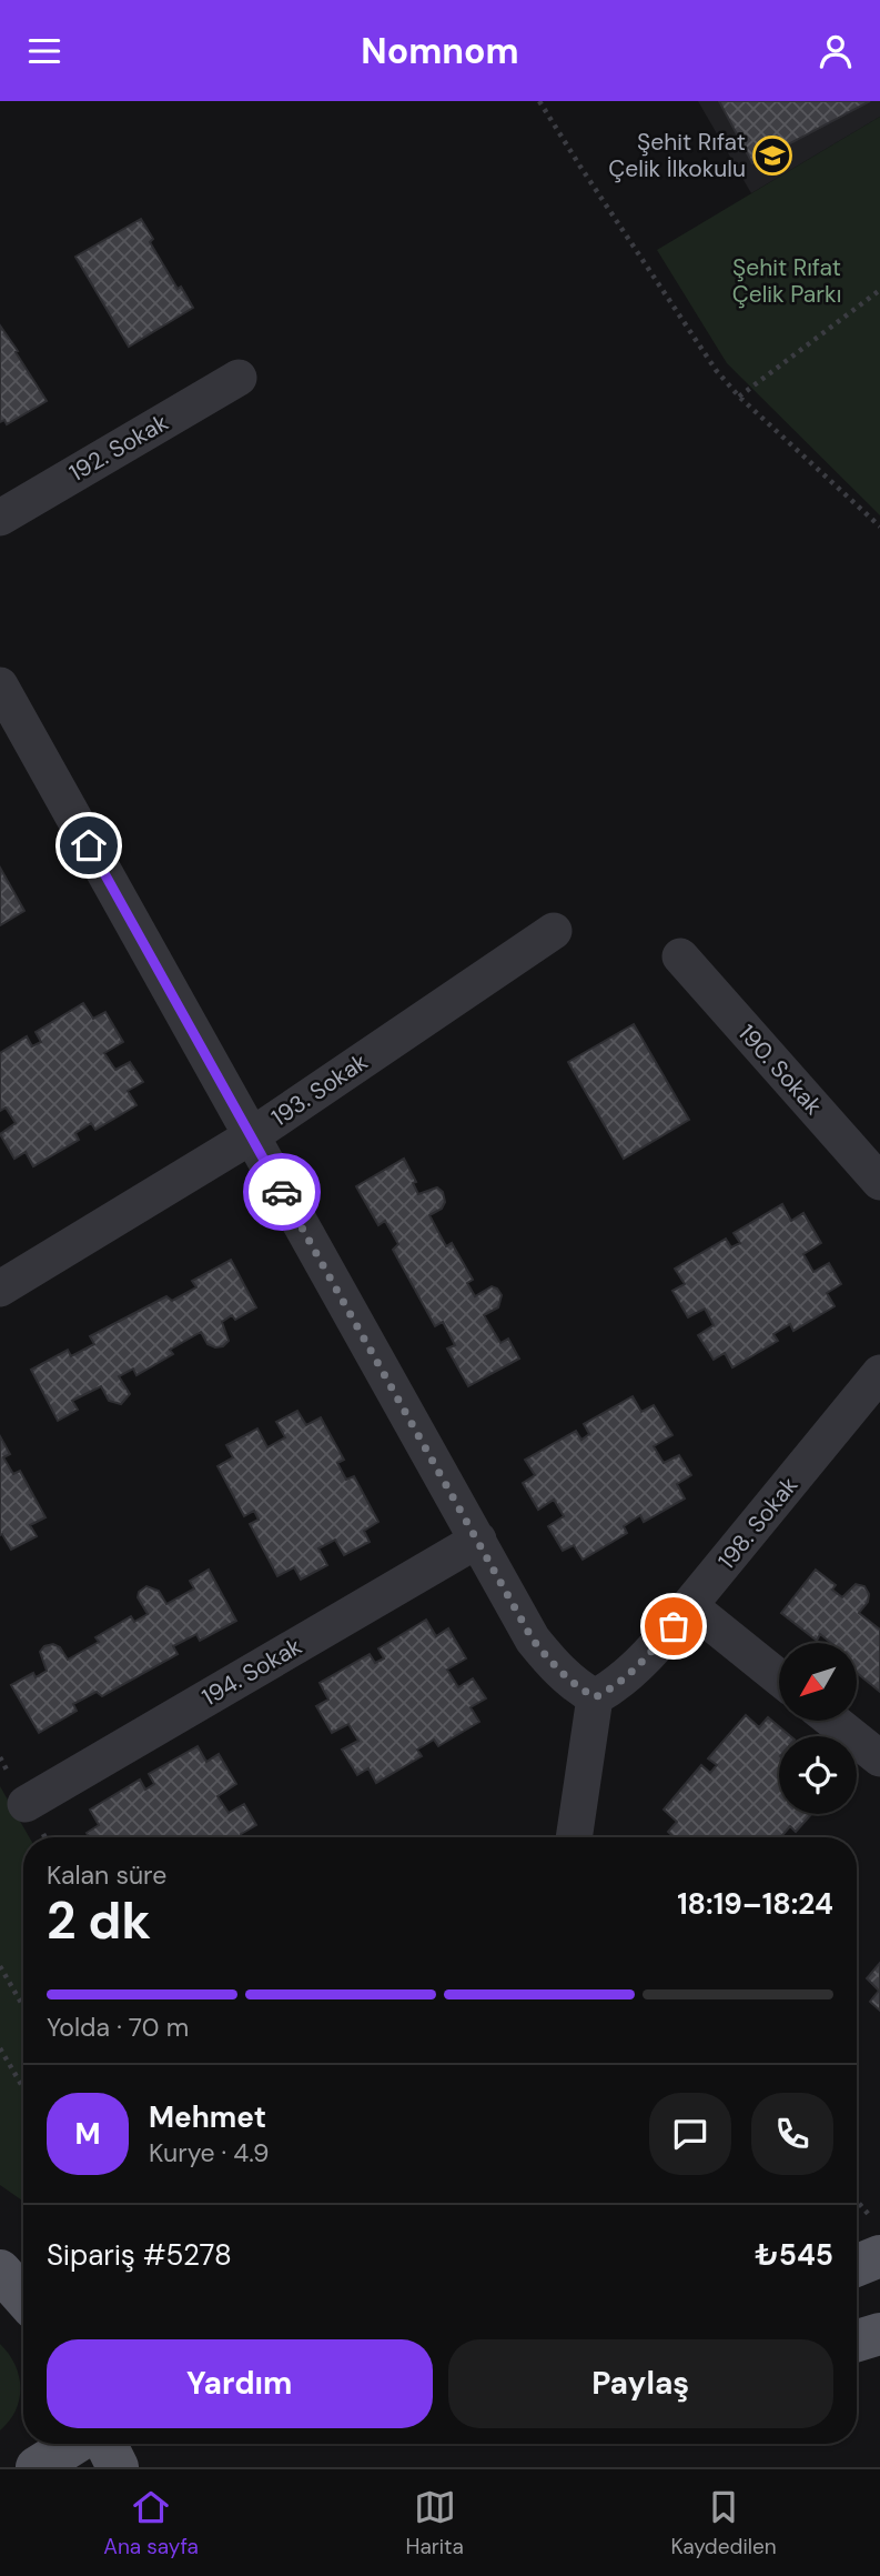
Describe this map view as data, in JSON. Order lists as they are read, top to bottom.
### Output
{
  "streets": {
    "street": [
      "192. Sokak",
      "190. Sokak",
      "193. Sokak",
      "198. Sokak",
      "194. Sokak"
    ]
  },
  "parks": ["Şehit Rıfat Çelik Parkı"],
  "places": {
    "school or university": ["Şehit Rıfat Çelik İlkokulu"]
  },
  "north": "bottom left",
  "page": {
    "header": "Nomnom",
    "heading": ["2 dk", "Kalan süre", "18:19–18:24"],
    "panel": [
      "Mehmet",
      "Kurye · 4.9",
      "Sipariş #5278",
      "₺545"
    ],
    "bar": "Yolda · 70 m",
    "round": "M",
    "buttons": ["Yardım", "Paylaş"],
    "tabs": ["Ana sayfa", "Harita", "Kaydedilen"]
  }
}
